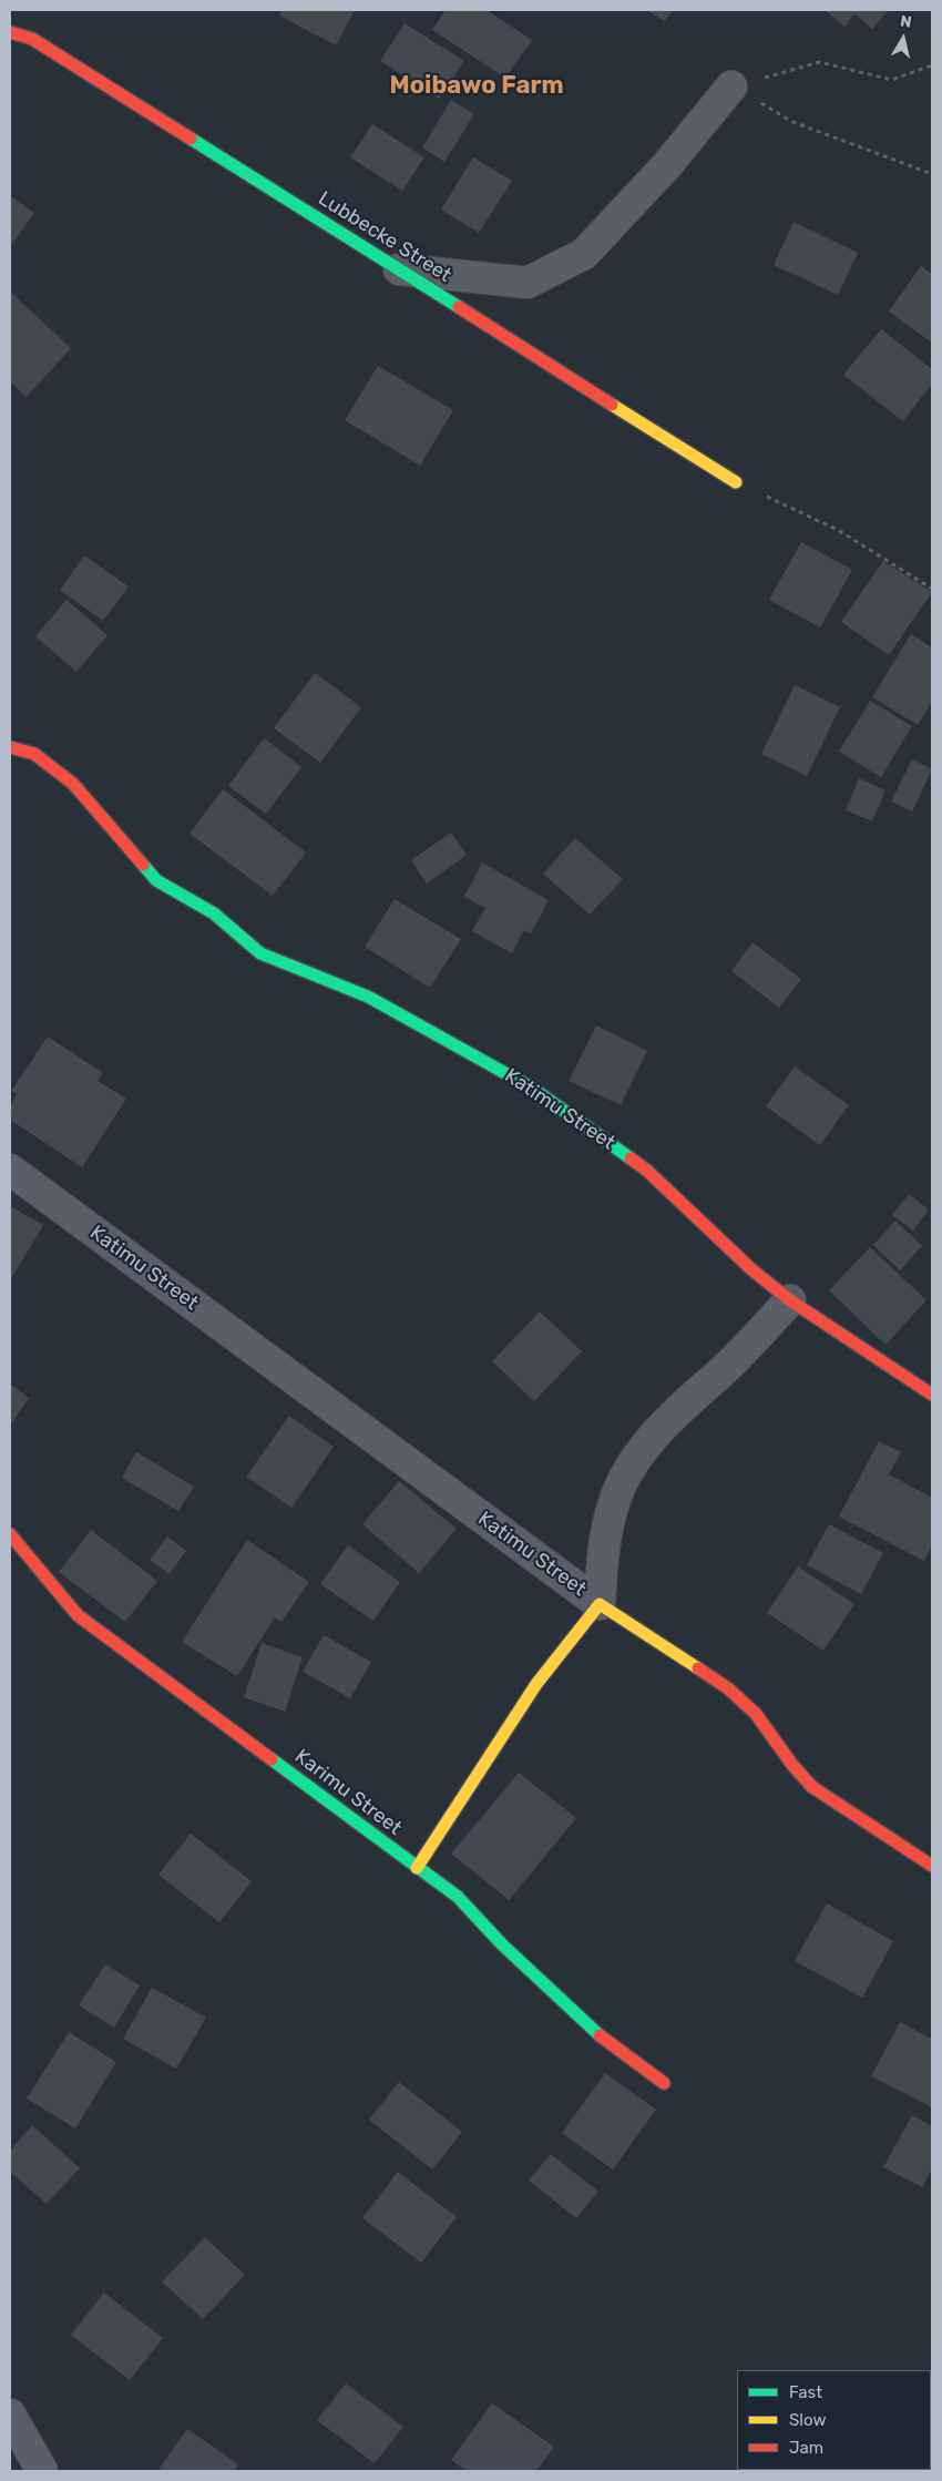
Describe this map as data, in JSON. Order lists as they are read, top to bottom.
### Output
{
  "streets": {
    "street": ["Lubbecke Street", "Katimu Street", "Karimu Street"]
  },
  "districts": ["Moibawo Farm"],
  "legend": ["Fast", "Slow", "Jam"],
  "north": "top"
}
